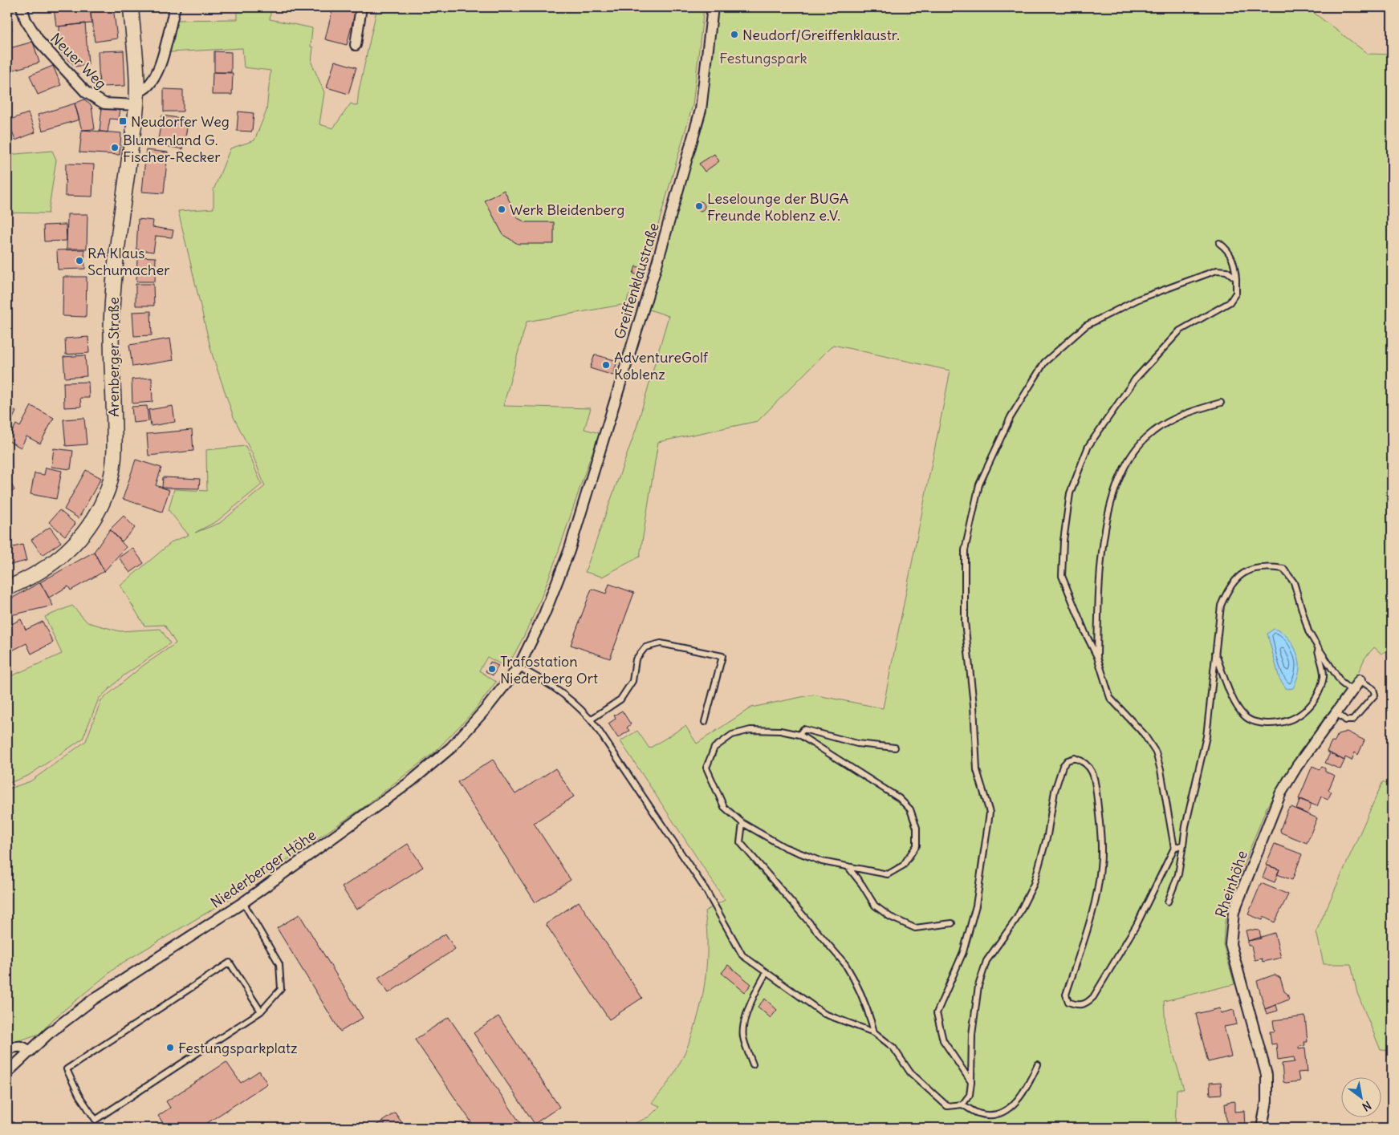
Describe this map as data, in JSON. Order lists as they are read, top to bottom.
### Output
{
  "streets": {
    "main road": ["Arenberger Straße"],
    "street": [
      "Neuer Weg",
      "Greiffenklaustraße",
      "Niederberger Höhe",
      "Rheinhöhe"
    ]
  },
  "crossings": [
    ["Neuer Weg", "Arenberger Straße"],
    ["Greiffenklaustraße", "Niederberger Höhe"]
  ],
  "parks": ["Festungspark"],
  "places": {
    "other": [
      "Neudorf/Greiffenklaustr.",
      "Blumenland G. Fischer-Recker",
      "Leselounge der BUGA Freunde Koblenz e.V.",
      "Werk Bleidenberg",
      "RA Klaus Schumacher",
      "AdventureGolf Koblenz",
      "Trafostation Niederberg Ort",
      "Festungsparkplatz"
    ],
    "transit": ["Neudorfer Weg"]
  },
  "north": "bottom right"
}
